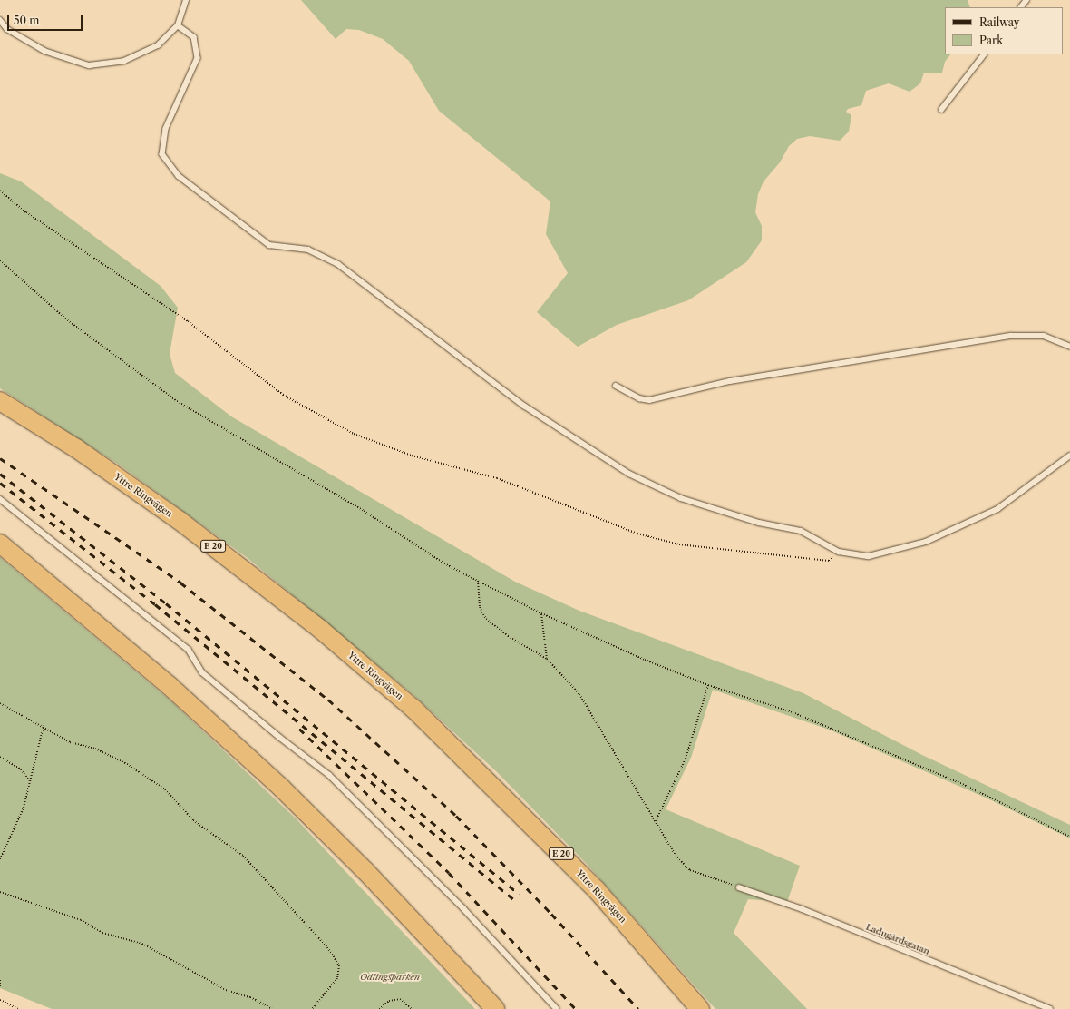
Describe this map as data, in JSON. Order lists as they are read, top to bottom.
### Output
{
  "streets": {
    "highway": ["Yttre Ringvägen", "E 20"],
    "lane": ["Ladugårdsgatan"]
  },
  "parks": ["Odlingsparken"],
  "legend": ["Railway", "Park"],
  "scale_bar": "50 m"
}
